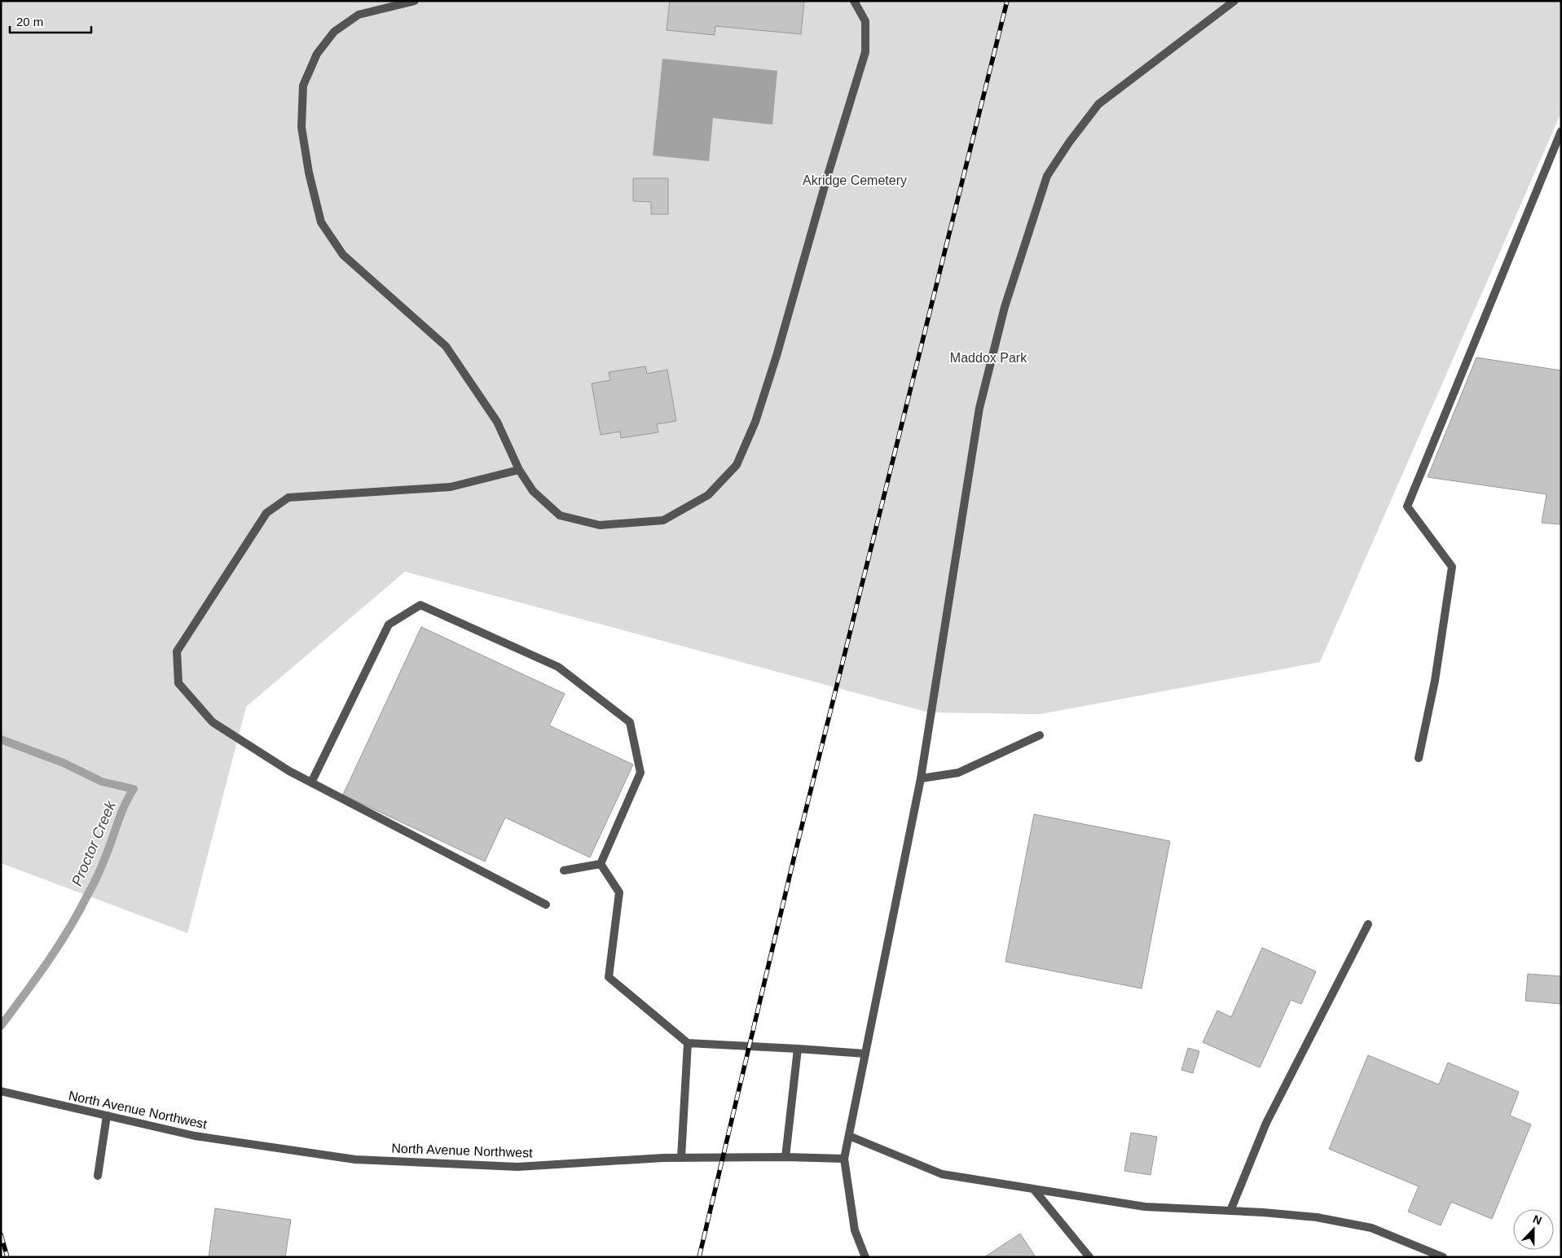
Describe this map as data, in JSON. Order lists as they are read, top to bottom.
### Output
{
  "streets": {
    "street": ["North Avenue Northwest"]
  },
  "water": ["Proctor Creek"],
  "parks": ["Akridge Cemetery", "Maddox Park"],
  "scale_bar": "20 m",
  "north": "top"
}
